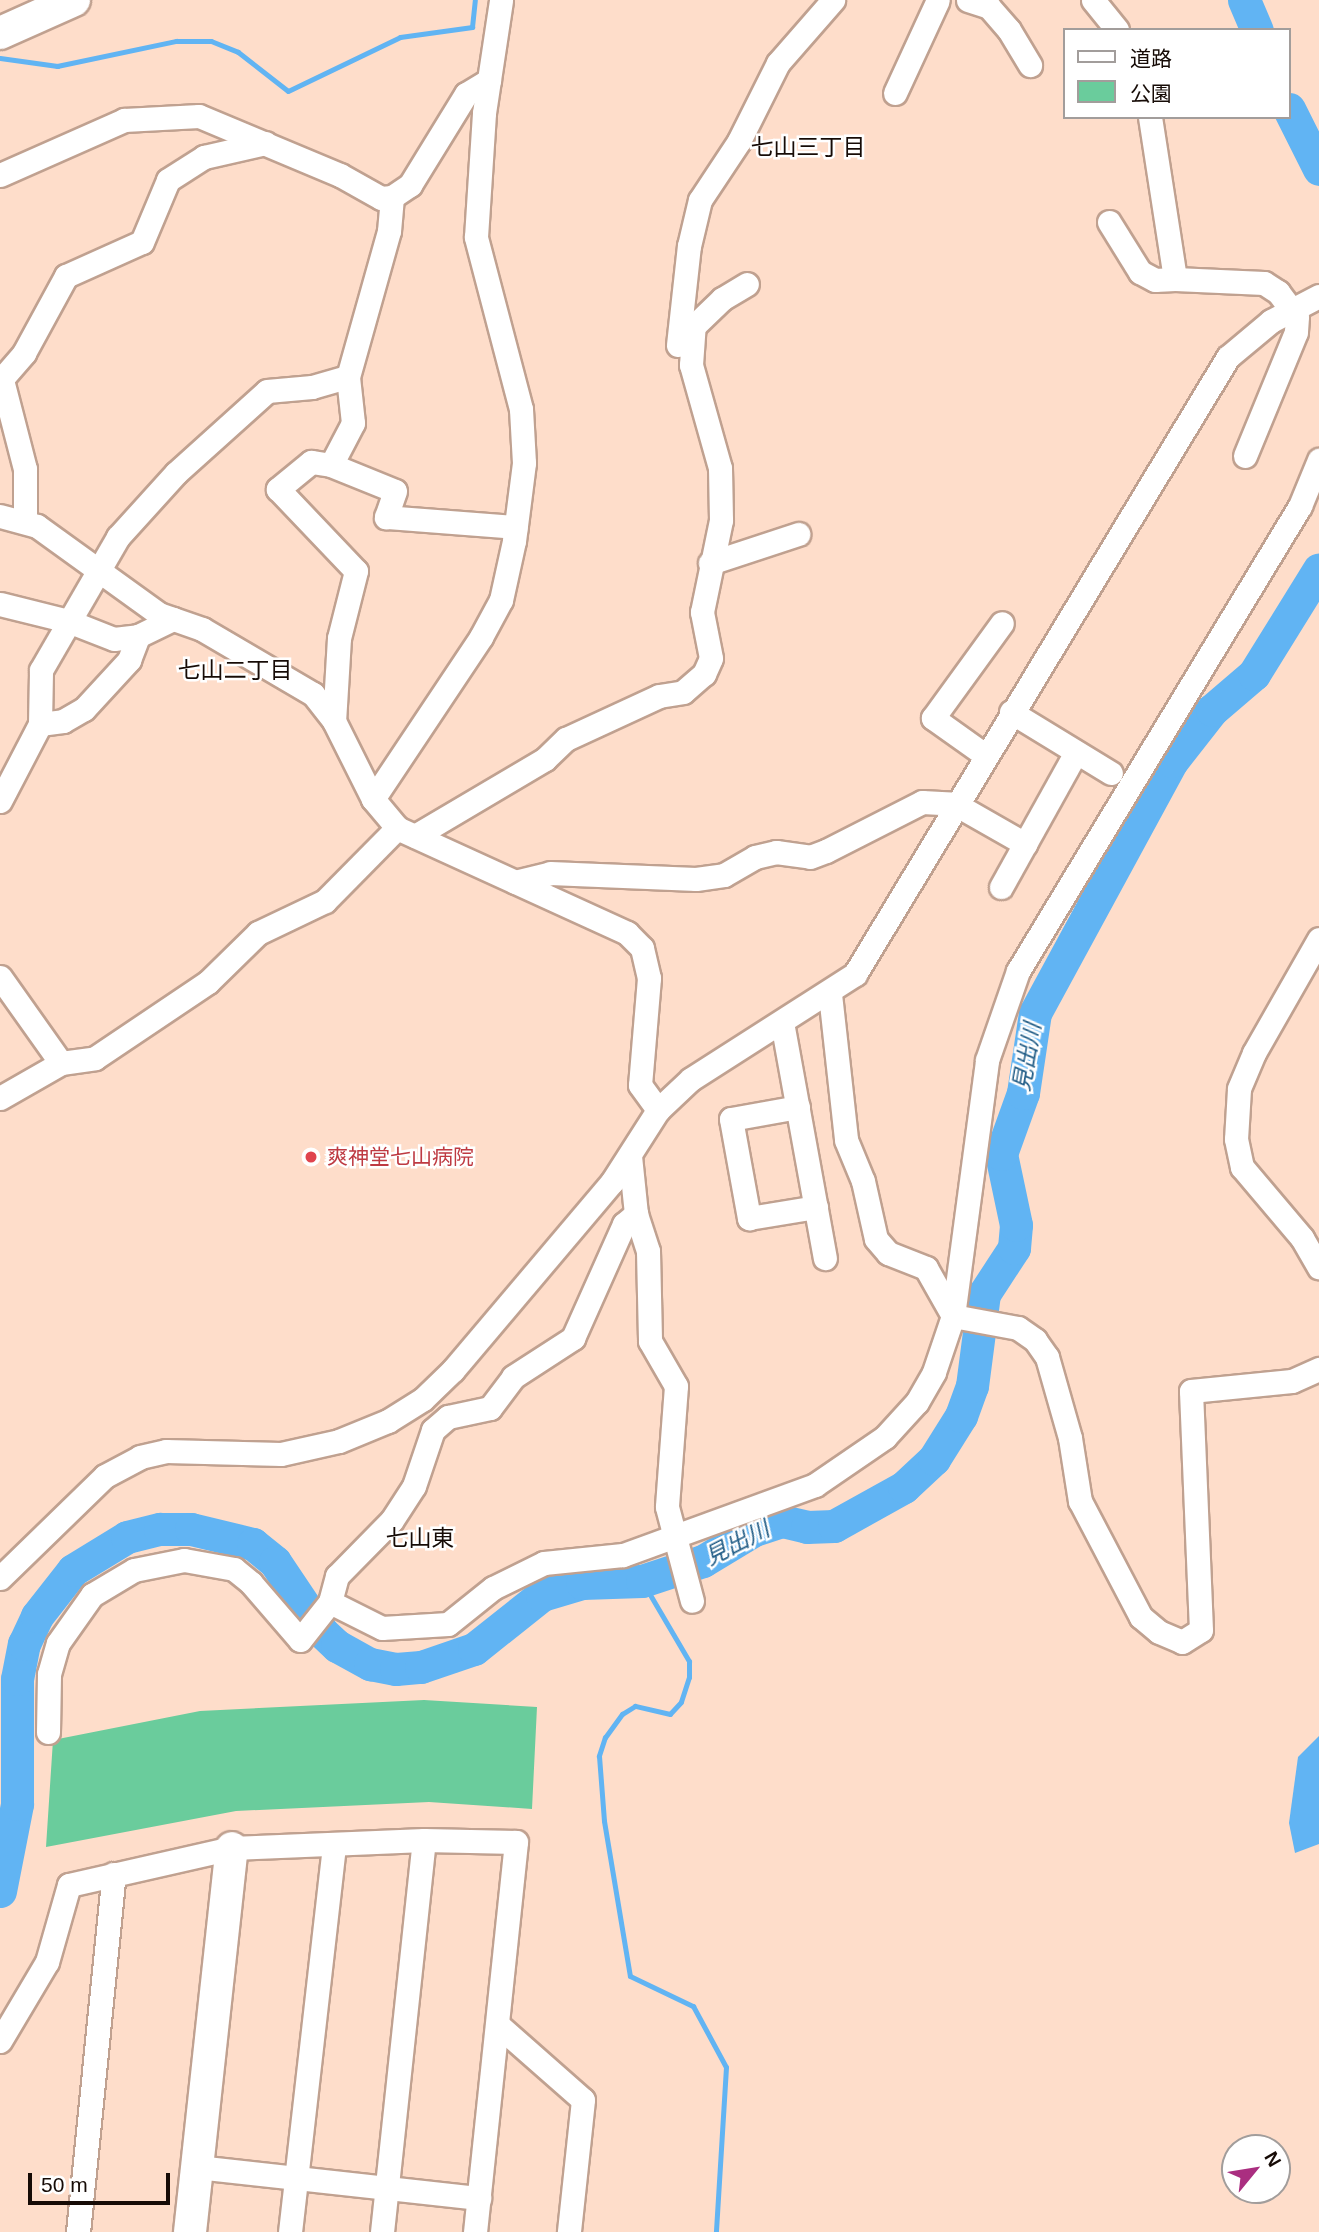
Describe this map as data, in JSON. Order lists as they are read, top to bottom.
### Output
{
  "districts": ["七山三丁目", "七山二丁目", "七山東"],
  "water": ["見出川"],
  "places": ["爽神堂七山病院"],
  "legend": ["道路", "公園"],
  "scale_bar": "50 m",
  "north": "top right"
}
